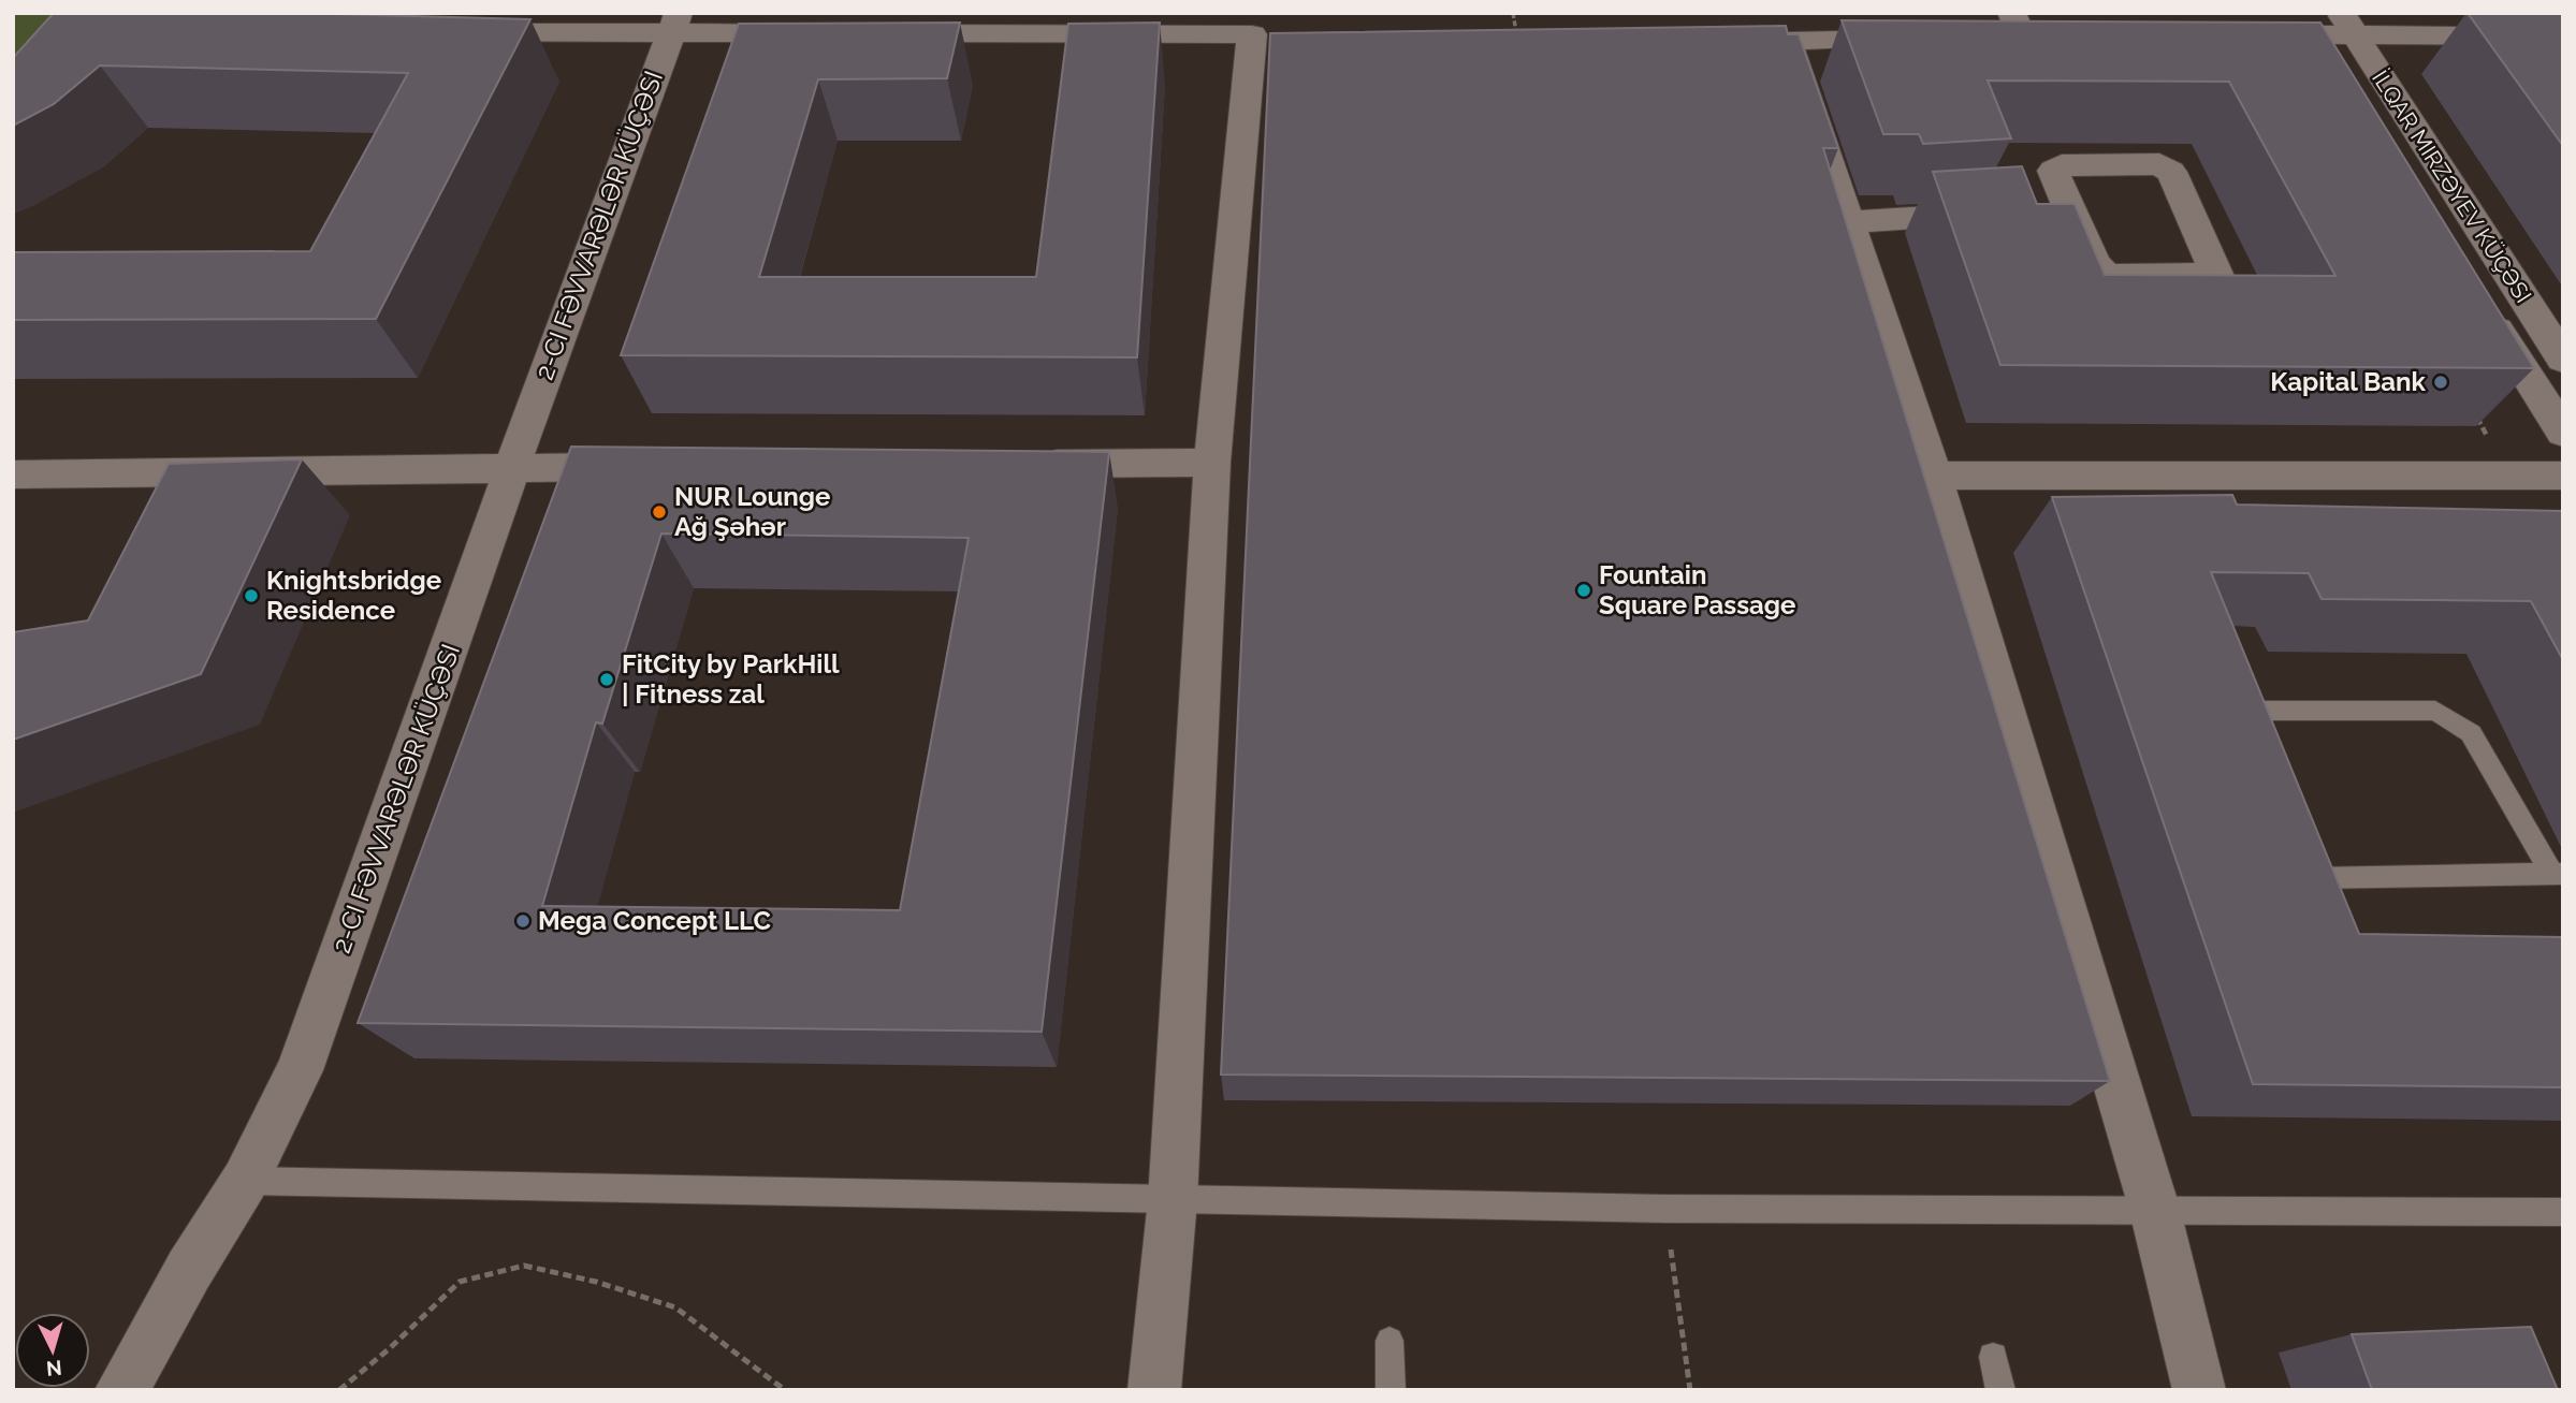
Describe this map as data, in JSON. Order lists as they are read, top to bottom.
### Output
{
  "streets": {
    "street": ["İLQAR MIRZƏYEV KÜÇƏSI", "2-CI FƏVVARƏLƏR KÜÇƏSI"]
  },
  "places": [
    "Kapital Bank",
    "NUR Lounge Ağ Şəhər",
    "Fountain Square Passage",
    "Knightsbridge Residence",
    "FitCity by ParkHill | Fitness zal",
    "Mega Concept LLC"
  ],
  "north": "bottom"
}
